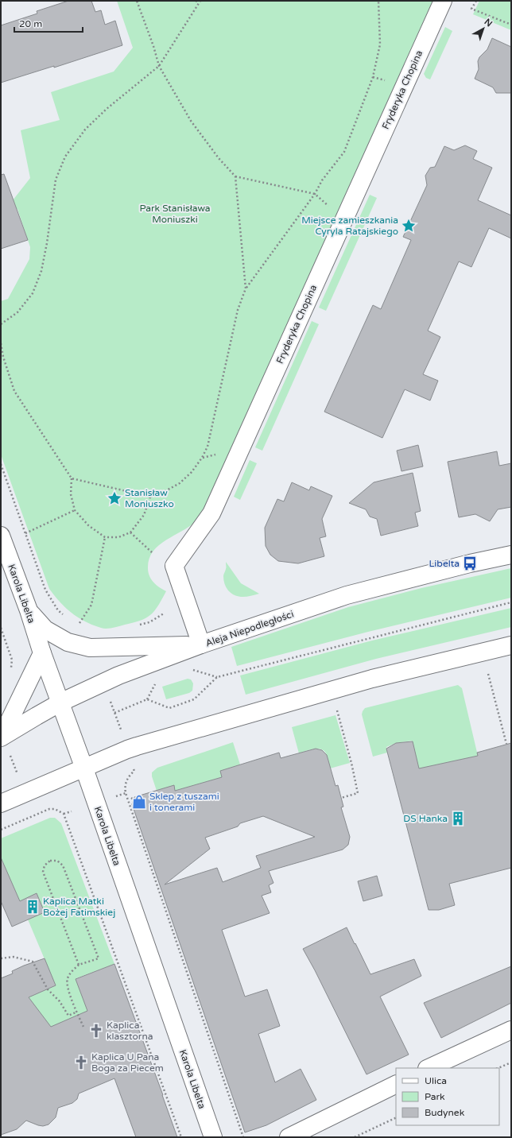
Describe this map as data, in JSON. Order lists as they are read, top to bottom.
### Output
{
  "streets": {
    "street": ["Fryderyka Chopina", "Karola Libelta", "Aleja Niepodległości"]
  },
  "crossings": [
    ["Fryderyka Chopina", "Aleja Niepodległości"],
    ["Karola Libelta", "Aleja Niepodległości"]
  ],
  "parks": ["Park Stanisława Moniuszki"],
  "places": {
    "place": ["Miejsce zamieszkania Cyryla Ratajskiego", "Stanisław Moniuszko"],
    "bus stop": ["Libelta"],
    "shop": ["Sklep z tuszami i tonerami"],
    "building": ["DS Hanka", "Kaplica Matki Bożej Fatimskiej"],
    "church": ["Kaplica klasztorna", "Kaplica U Pana Boga za Piecem"]
  },
  "legend": ["Ulica", "Park", "Budynek"],
  "scale_bar": "20 m",
  "north": "top right"
}
